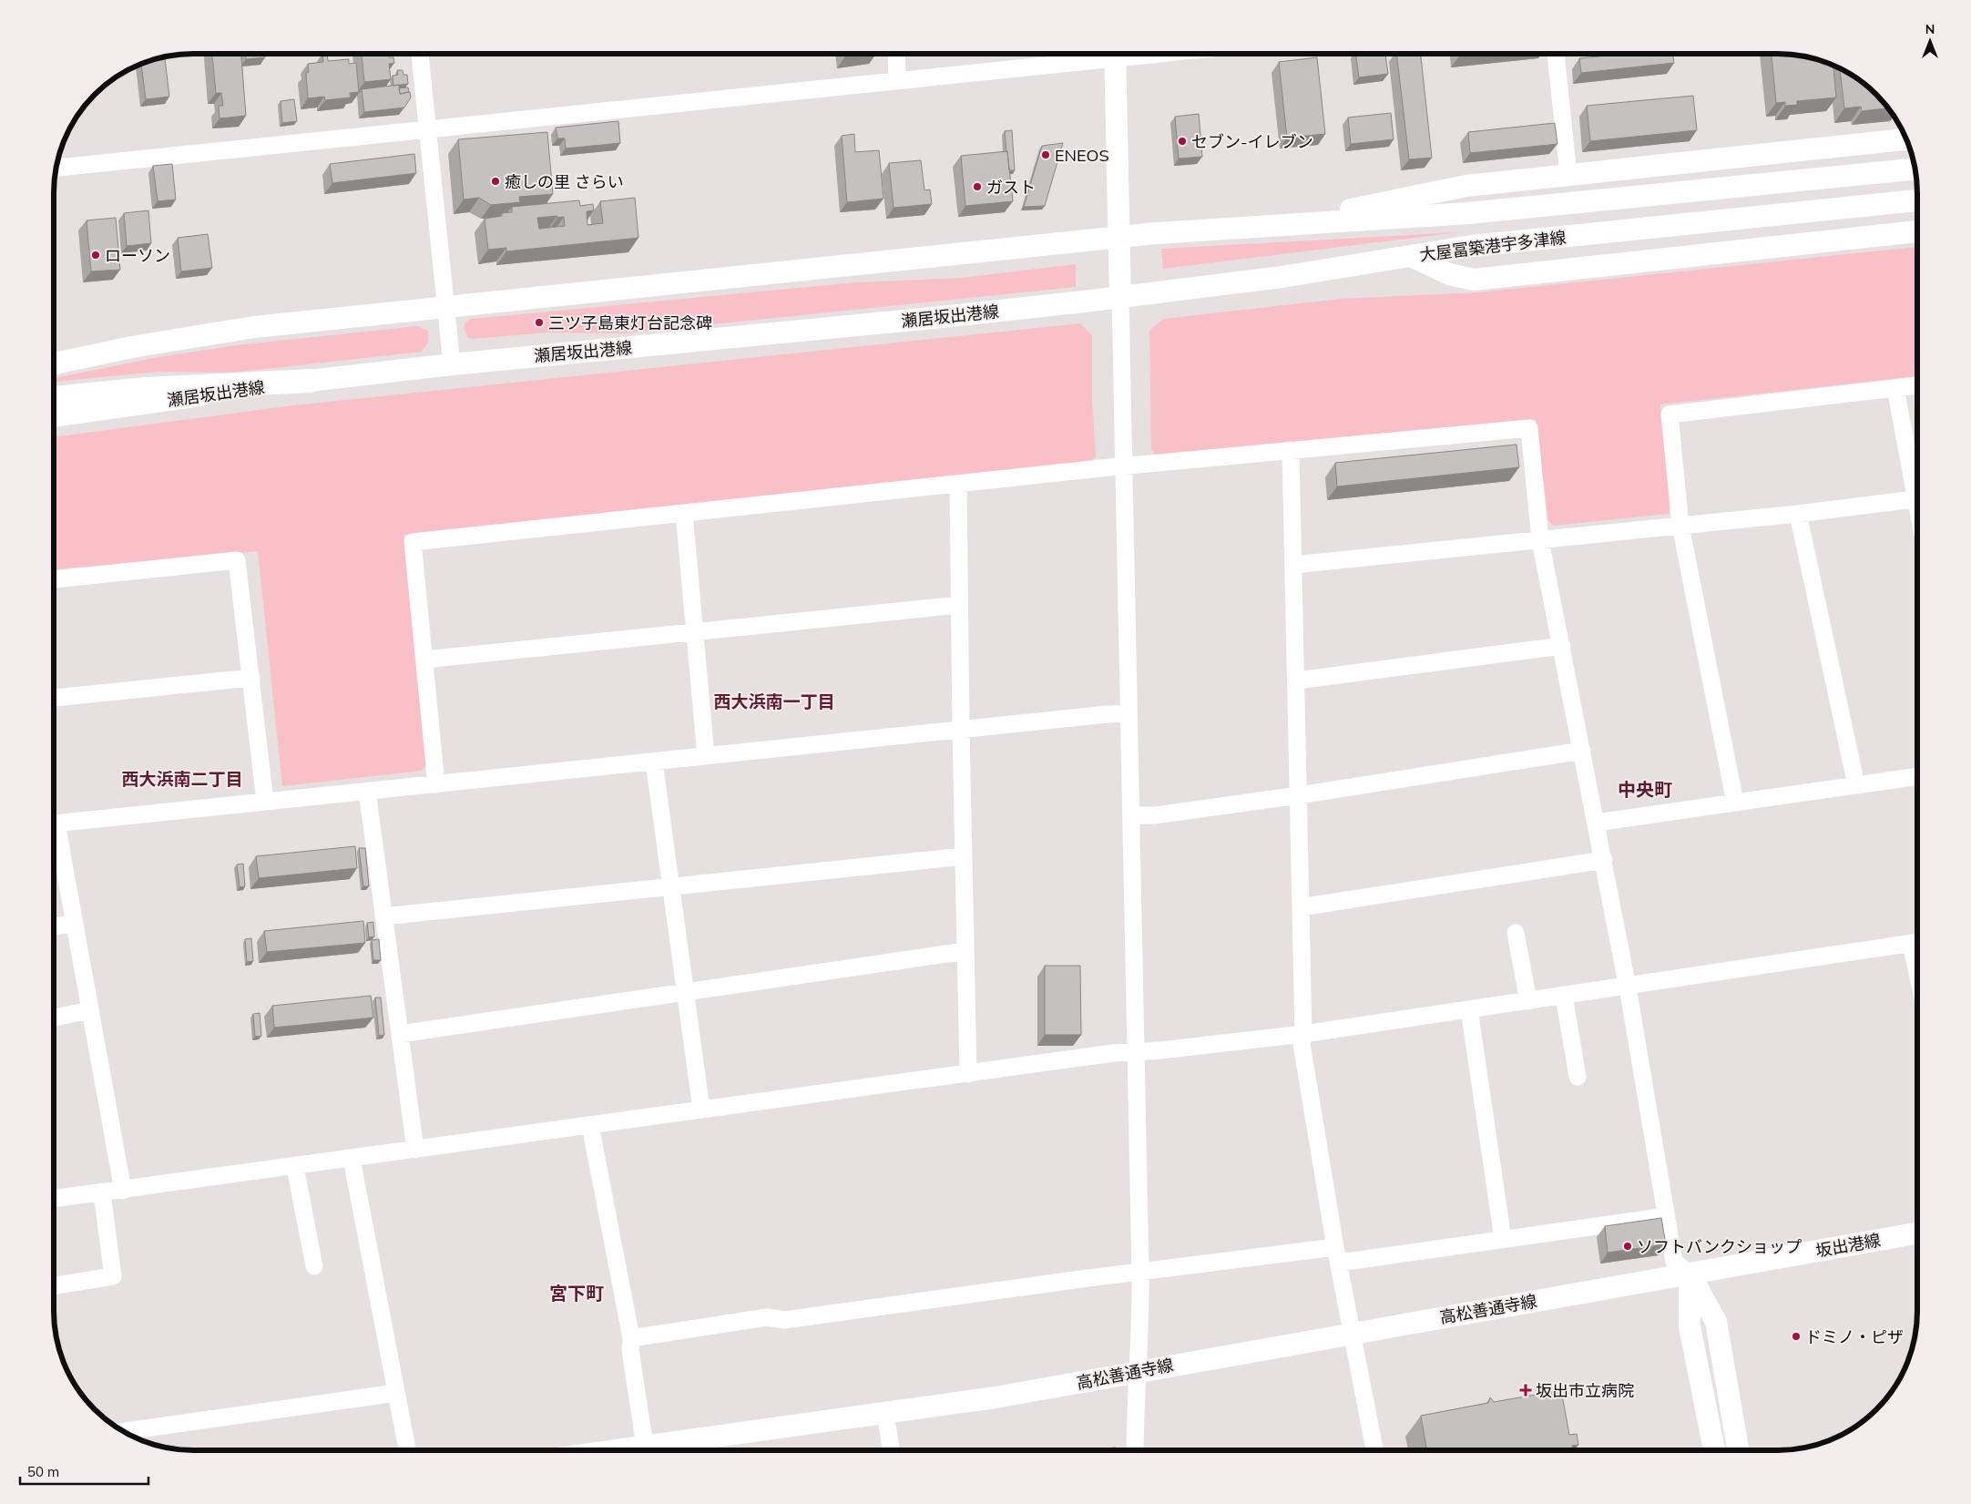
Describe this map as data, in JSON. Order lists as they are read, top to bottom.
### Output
{
  "streets": {
    "main road": [
      "大屋冨築港宇多津線",
      "瀬居坂出港線",
      "坂出港線",
      "高松善通寺線"
    ]
  },
  "crossings": [
    ["大屋冨築港宇多津線", "瀬居坂出港線"],
    ["坂出港線", "高松善通寺線"]
  ],
  "districts": [
    "西大浜南一丁目",
    "西大浜南二丁目",
    "中央町",
    "宮下町"
  ],
  "places": {
    "other": [
      "セブン-イレブン",
      "ENEOS",
      "癒しの里 さらい",
      "ガスト",
      "ローソン",
      "三ツ子島東灯台記念碑",
      "ソフトバンクショップ",
      "ドミノ・ピザ"
    ],
    "health": ["坂出市立病院"]
  },
  "scale_bar": "50 m",
  "north": "top"
}
